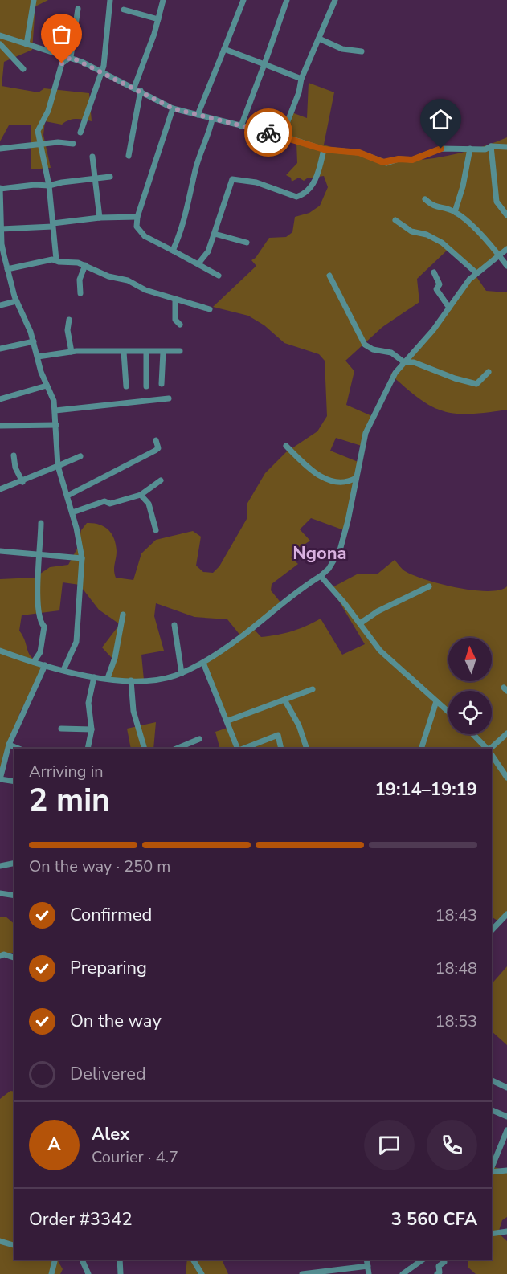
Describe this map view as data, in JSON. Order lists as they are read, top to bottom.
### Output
{
  "districts": ["Ngona"],
  "north": "top",
  "page": {
    "heading": ["2 min", "Arriving in", "19:14–19:19"],
    "panel": [
      "Alex",
      "Courier · 4.7",
      "Order #3342",
      "3 560 CFA"
    ],
    "bar": "On the way · 250 m",
    "list": [
      ["Confirmed", "18:43"],
      ["Preparing", "18:48"],
      ["On the way", "18:53"],
      "Delivered"
    ],
    "round": "A"
  }
}
